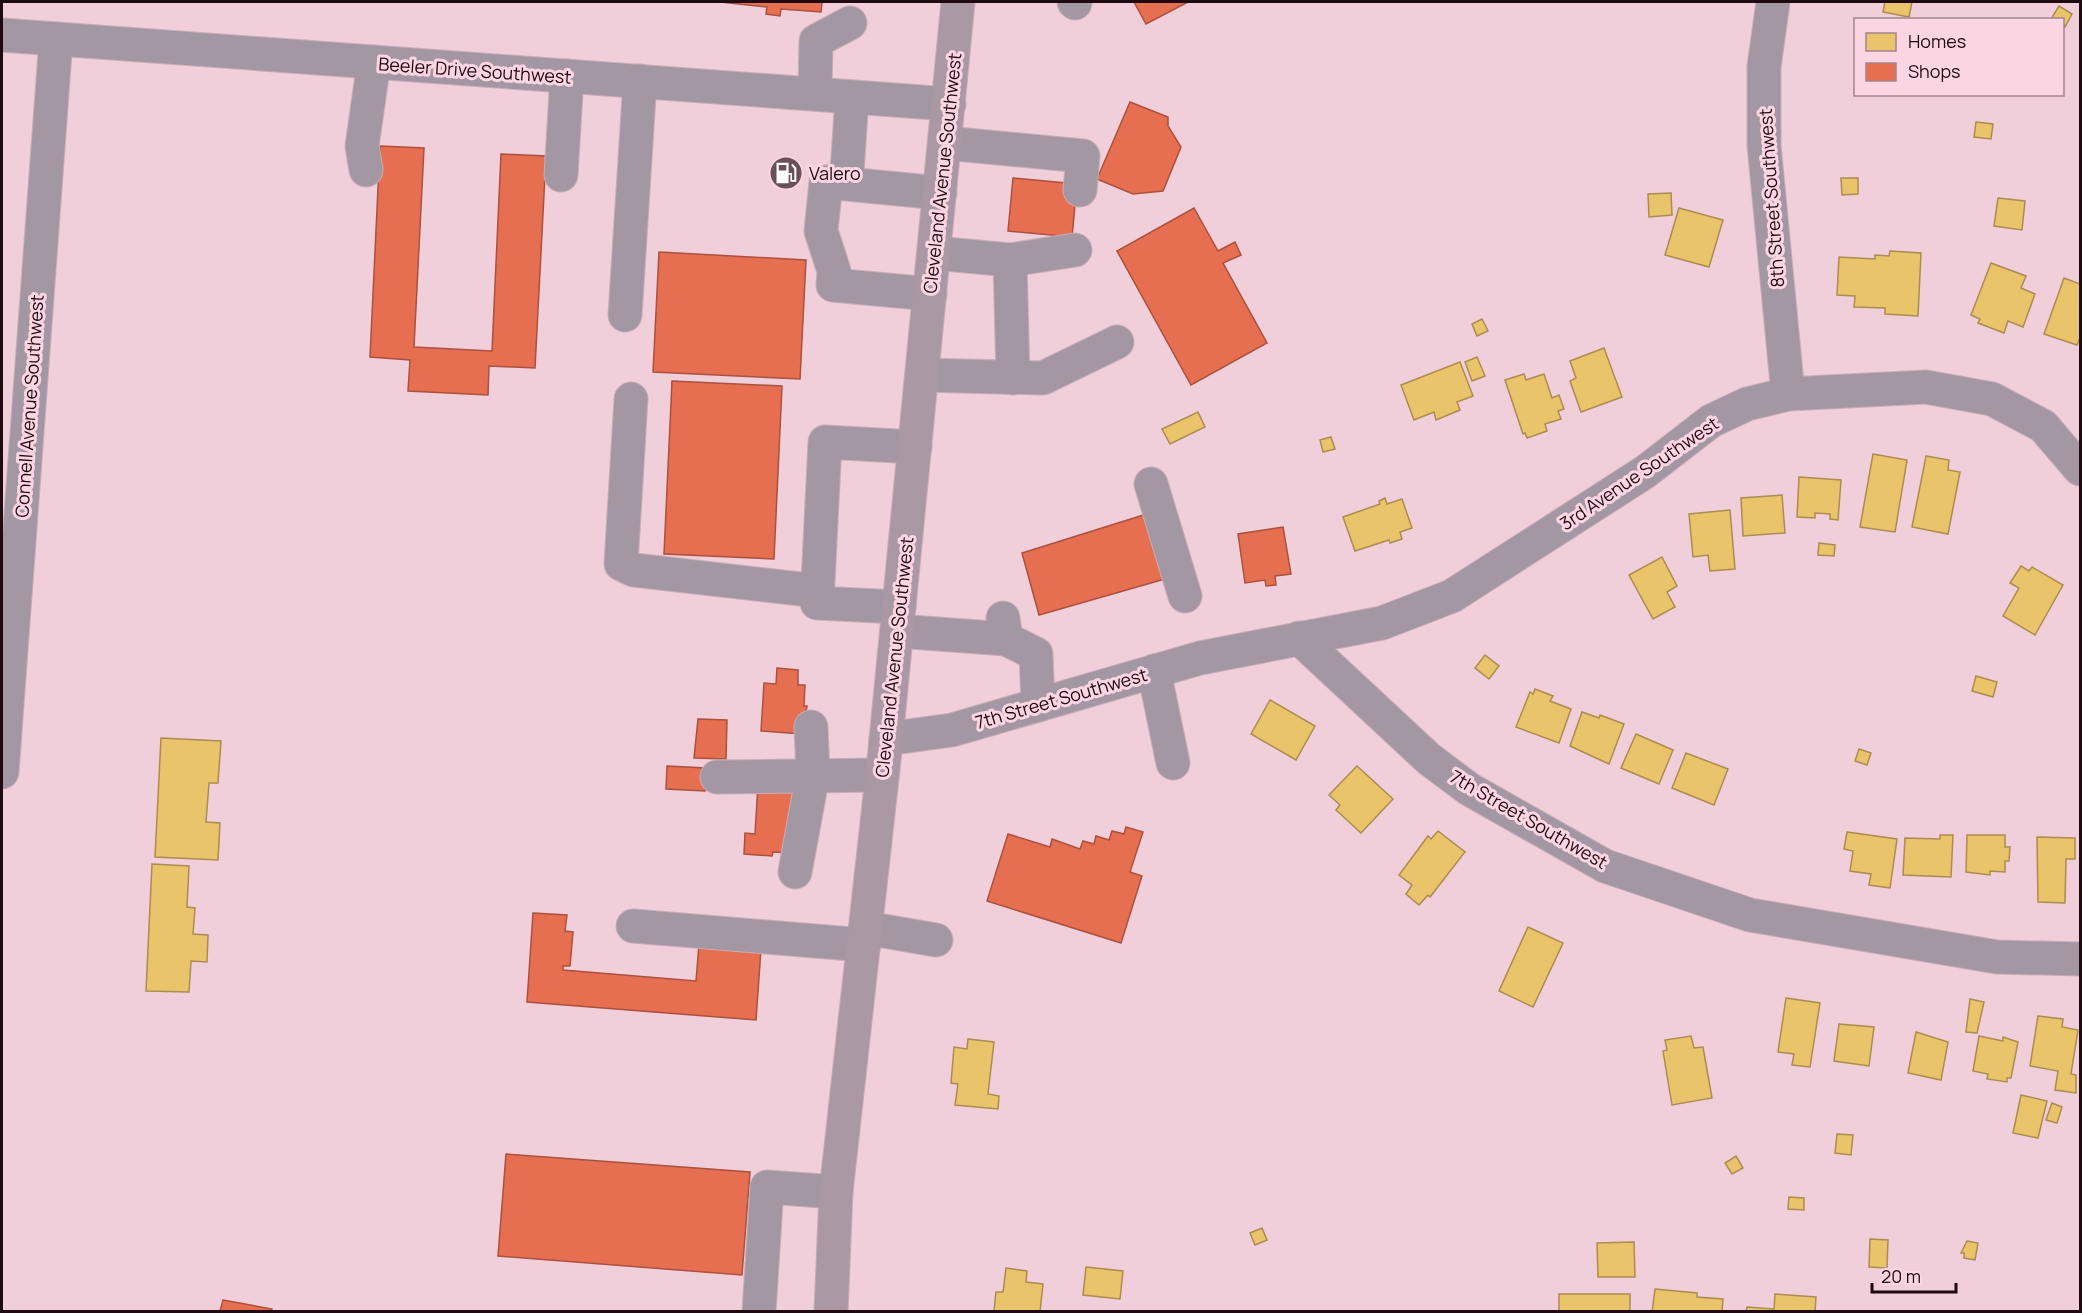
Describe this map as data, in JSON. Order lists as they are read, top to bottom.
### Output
{
  "streets": {
    "main road": ["Cleveland Avenue Southwest"],
    "street": [
      "Beeler Drive Southwest",
      "8th Street Southwest",
      "Connell Avenue Southwest",
      "3rd Avenue Southwest",
      "7th Street Southwest"
    ]
  },
  "crossings": [
    ["Beeler Drive Southwest", "Cleveland Avenue Southwest"],
    ["Beeler Drive Southwest", "Connell Avenue Southwest"],
    ["Cleveland Avenue Southwest", "7th Street Southwest"],
    ["8th Street Southwest", "3rd Avenue Southwest"],
    ["3rd Avenue Southwest", "7th Street Southwest"]
  ],
  "places": {
    "fuel station": ["Valero"]
  },
  "legend": ["Homes", "Shops"],
  "scale_bar": "20 m"
}
